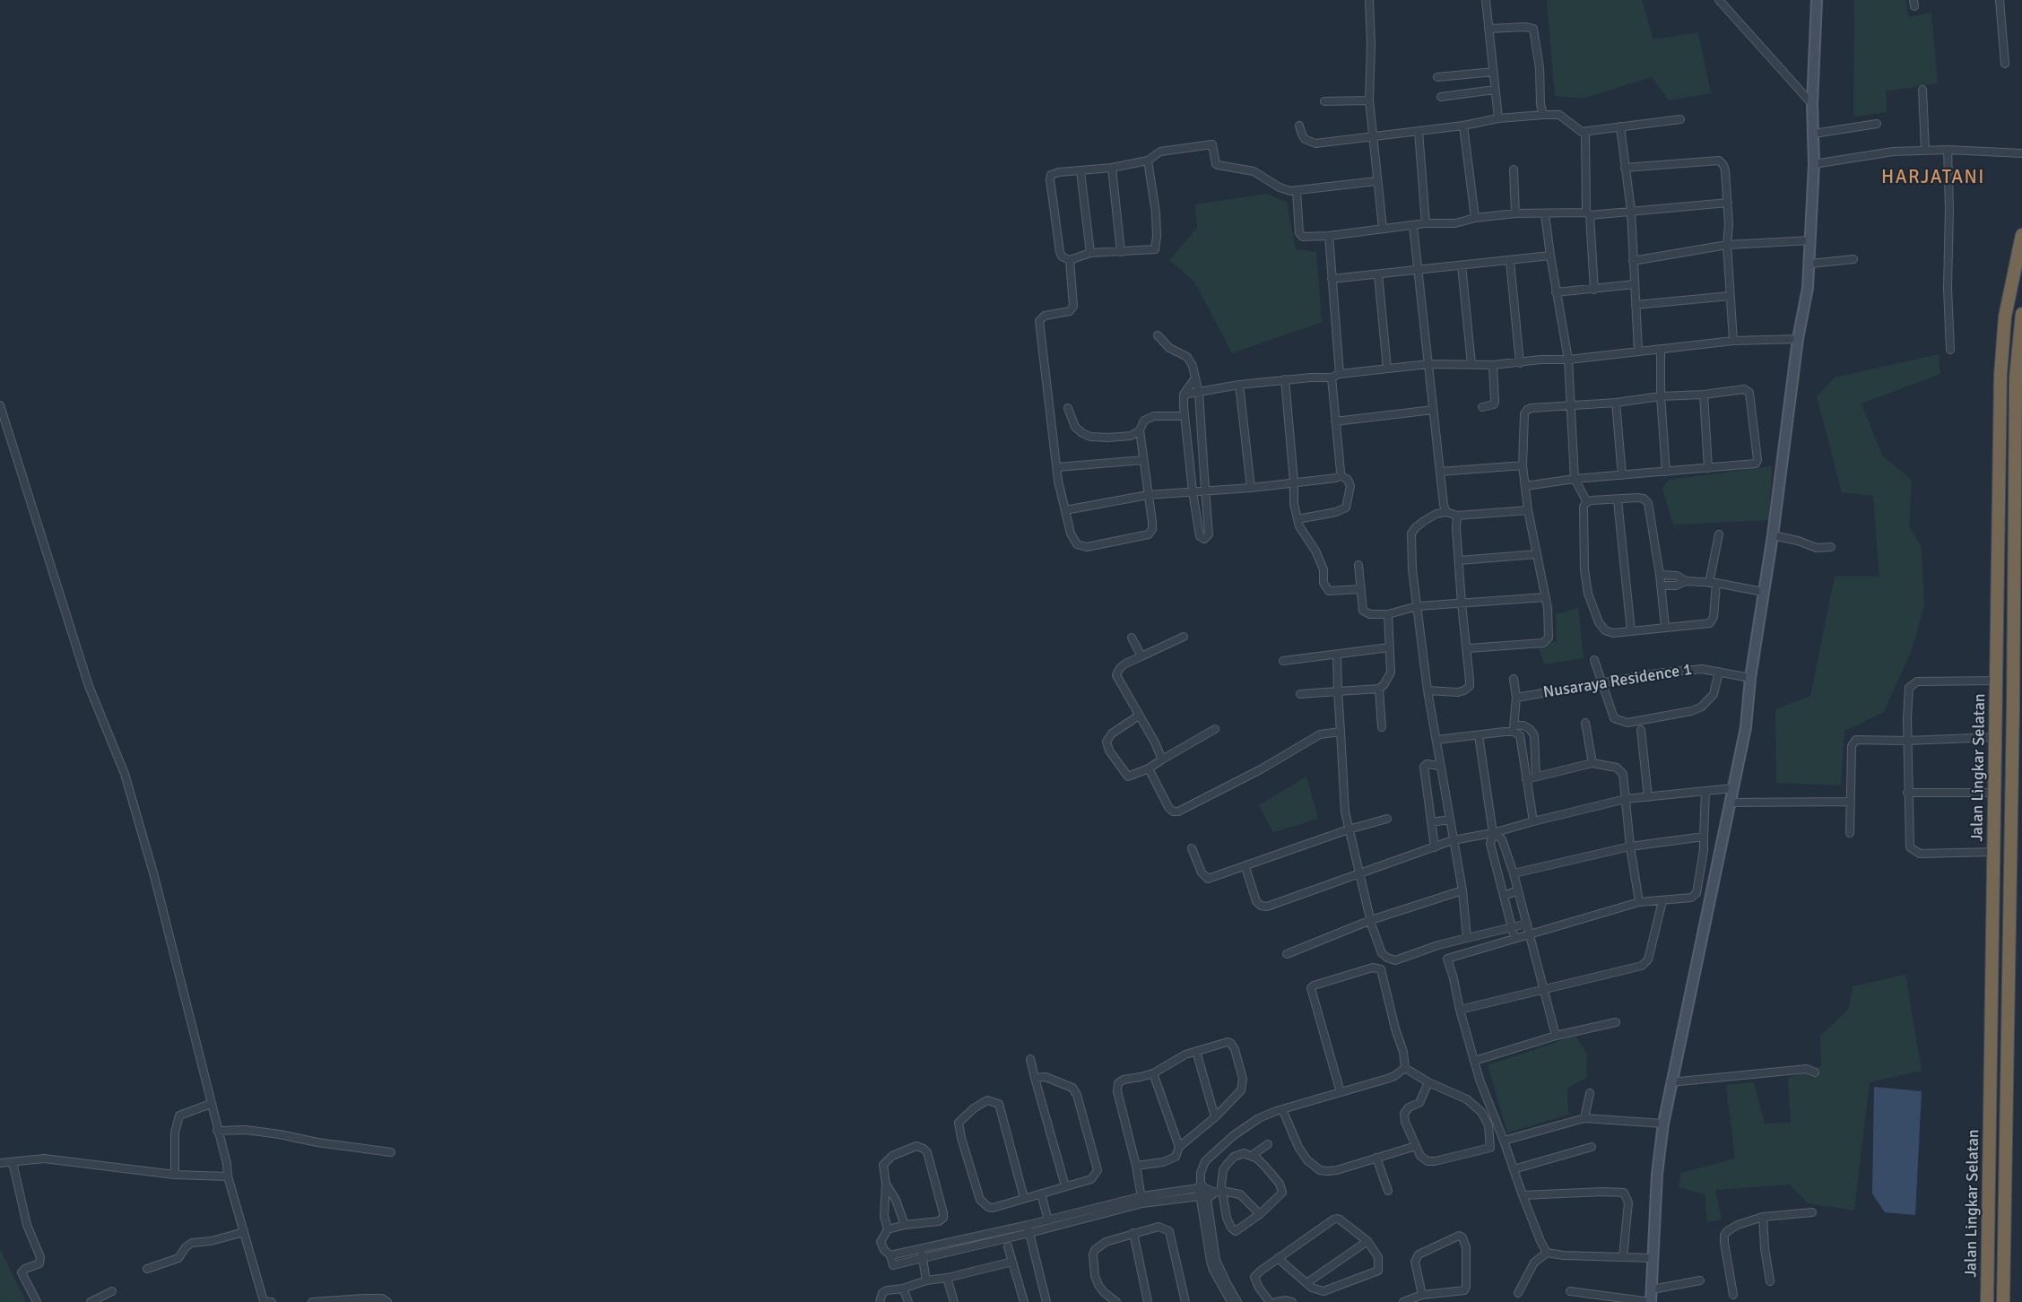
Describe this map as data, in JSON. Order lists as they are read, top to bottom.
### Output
{
  "streets": {
    "highway": ["Jalan Lingkar Selatan"],
    "street": ["Nusaraya Residence 1"]
  },
  "districts": ["HARJATANI"]
}
